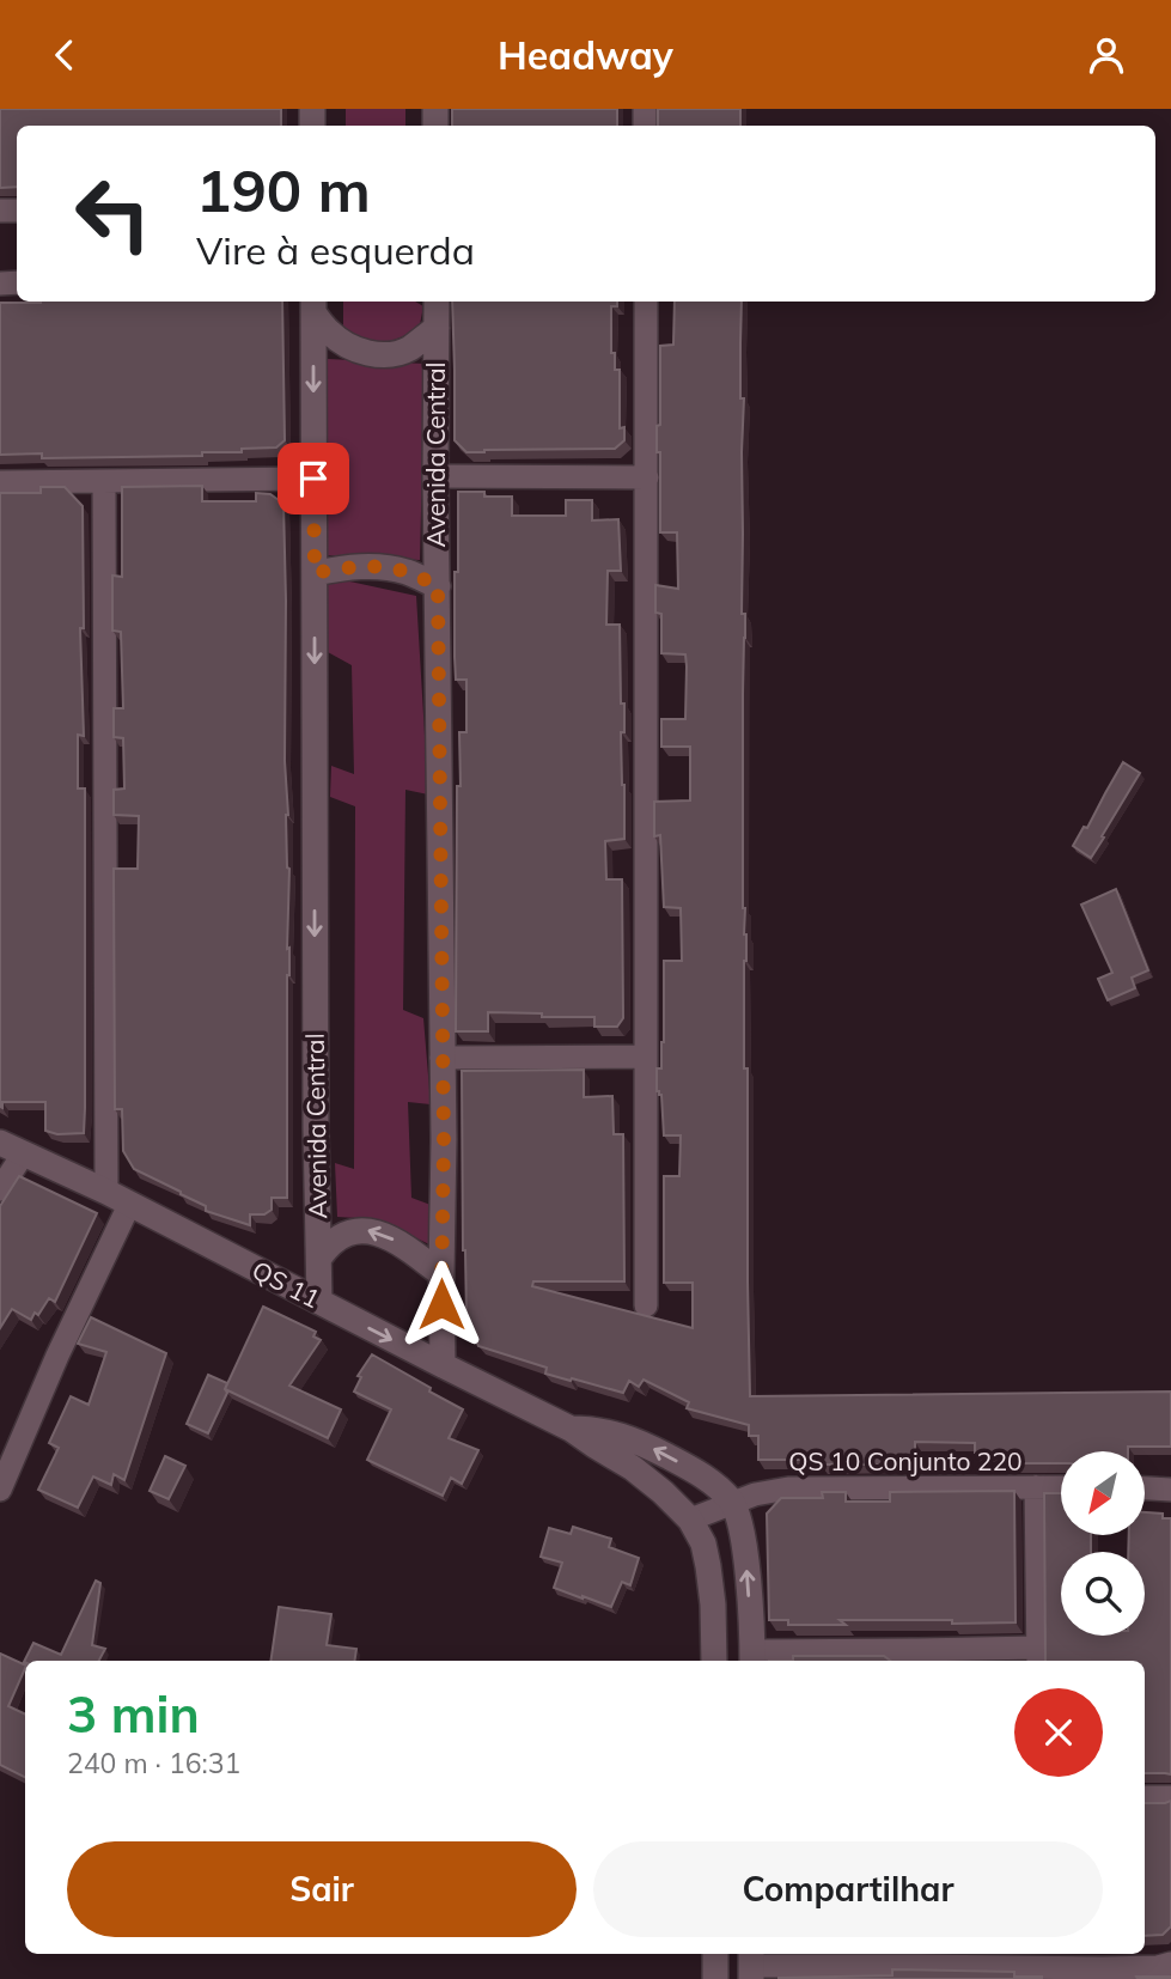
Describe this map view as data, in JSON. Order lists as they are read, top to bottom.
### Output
{
  "streets": {
    "street": ["Avenida Central", "QS 11", "QS 10 Conjunto 220"]
  },
  "crossings": [
    ["Avenida Central", "QS 11"],
    ["QS 11", "QS 10 Conjunto 220"]
  ],
  "north": "bottom left",
  "page": {
    "header": "Headway",
    "turn": ["190 m", "Vire à esquerda"],
    "heading": ["3 min", "240 m · 16:31"],
    "buttons": ["Sair", "Compartilhar"]
  }
}
